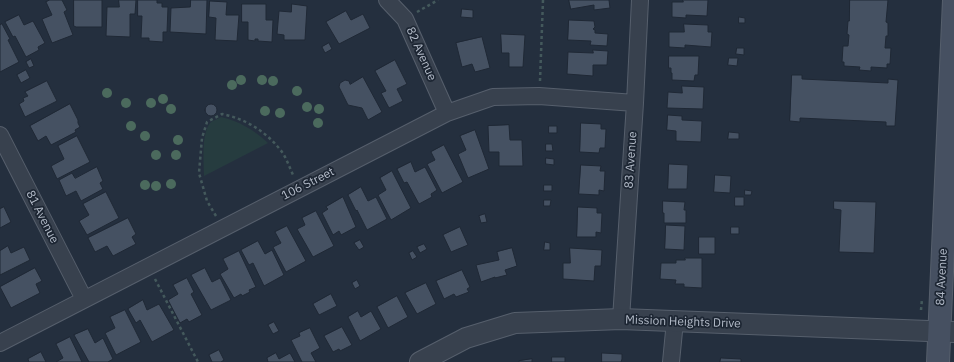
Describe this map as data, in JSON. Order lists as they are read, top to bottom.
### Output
{
  "streets": {
    "main road": ["84 Avenue"],
    "street": [
      "82 Avenue",
      "83 Avenue",
      "106 Street",
      "81 Avenue",
      "Mission Heights Drive"
    ]
  },
  "crossings": [
    ["82 Avenue", "106 Street"],
    ["83 Avenue", "106 Street"],
    ["83 Avenue", "Mission Heights Drive"],
    ["106 Street", "81 Avenue"],
    ["84 Avenue", "Mission Heights Drive"]
  ]
}
